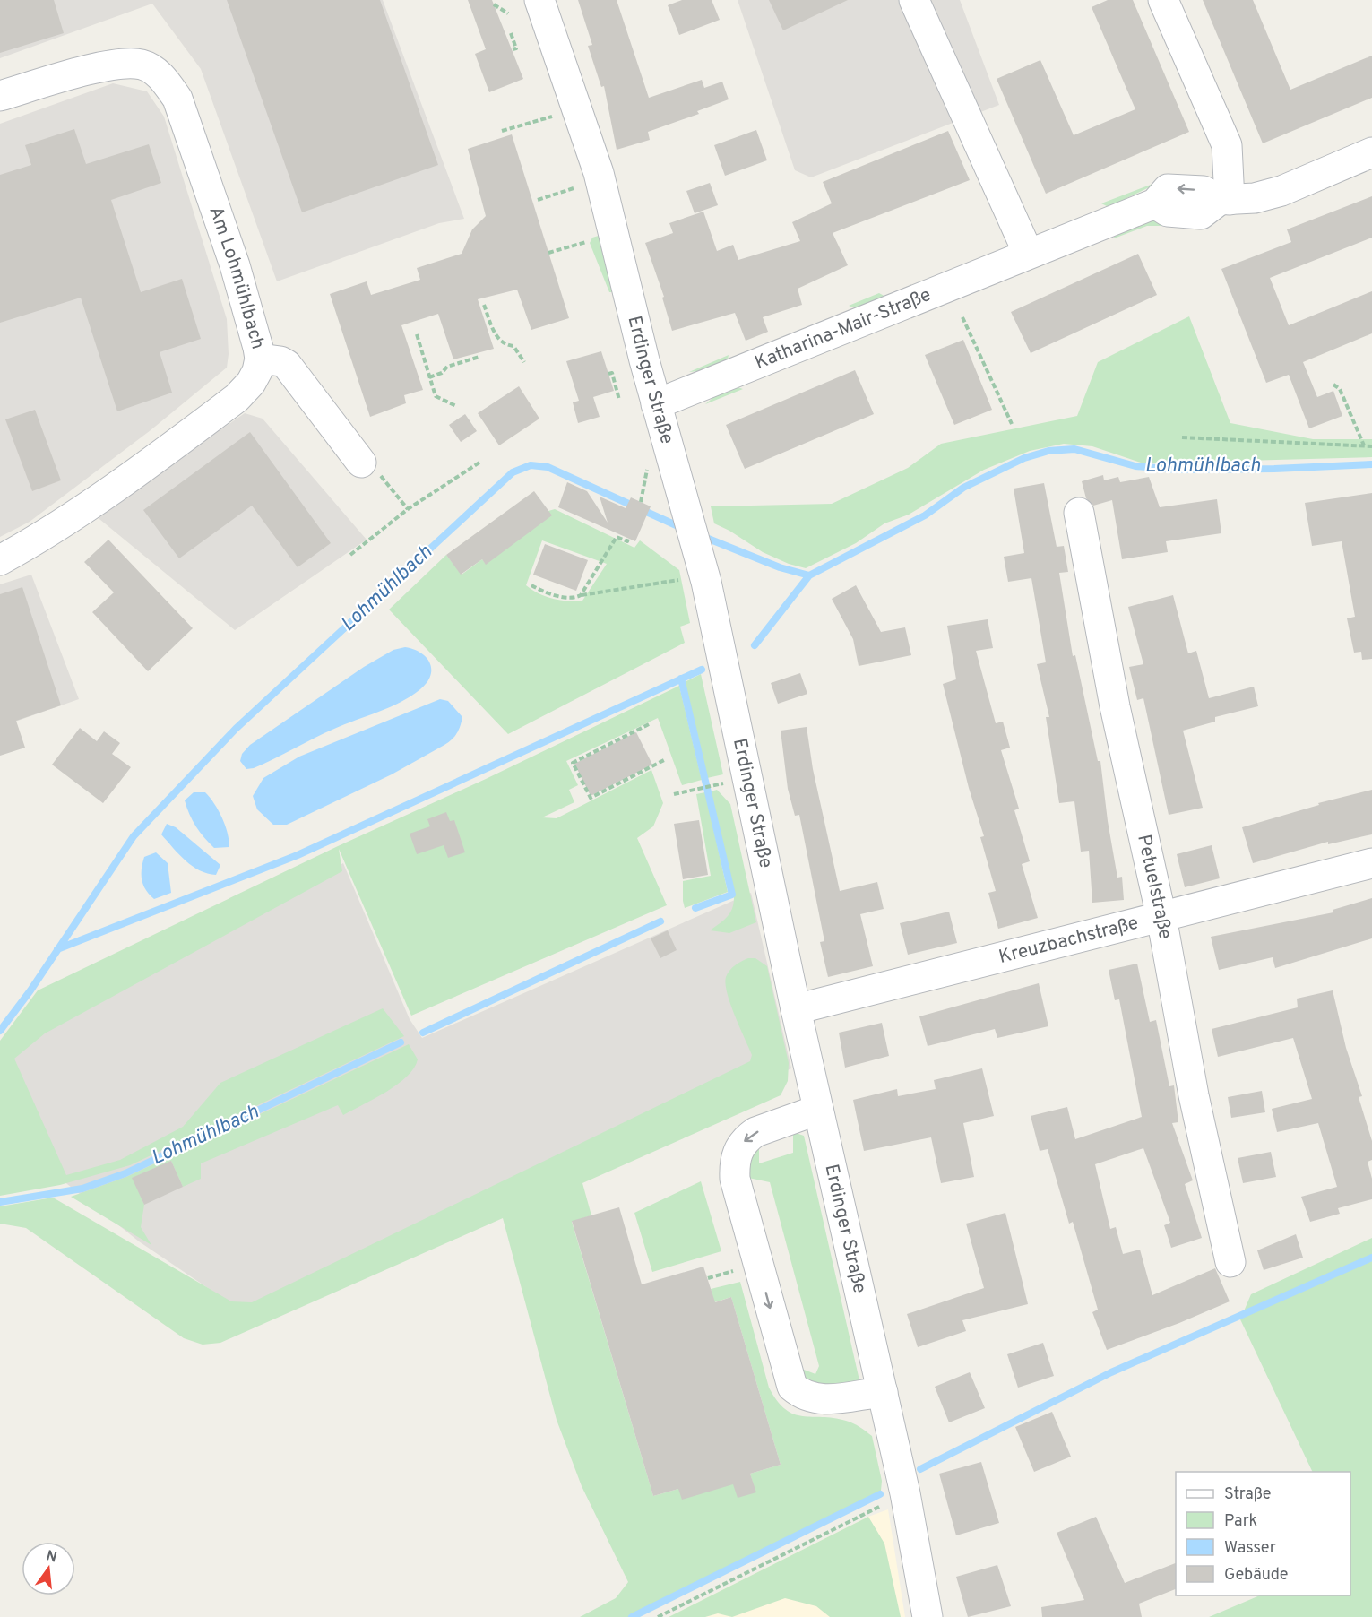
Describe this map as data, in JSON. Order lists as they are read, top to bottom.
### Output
{
  "streets": {
    "street": [
      "Am Lohmühlbach",
      "Katharina-Mair-Straße",
      "Erdinger Straße",
      "Petuelstraße",
      "Kreuzbachstraße"
    ]
  },
  "crossings": [
    ["Katharina-Mair-Straße", "Erdinger Straße"],
    ["Erdinger Straße", "Kreuzbachstraße"],
    ["Petuelstraße", "Kreuzbachstraße"]
  ],
  "water": ["Lohmühlbach"],
  "legend": [
    "Straße",
    "Park",
    "Wasser",
    "Gebäude"
  ],
  "north": "top"
}
